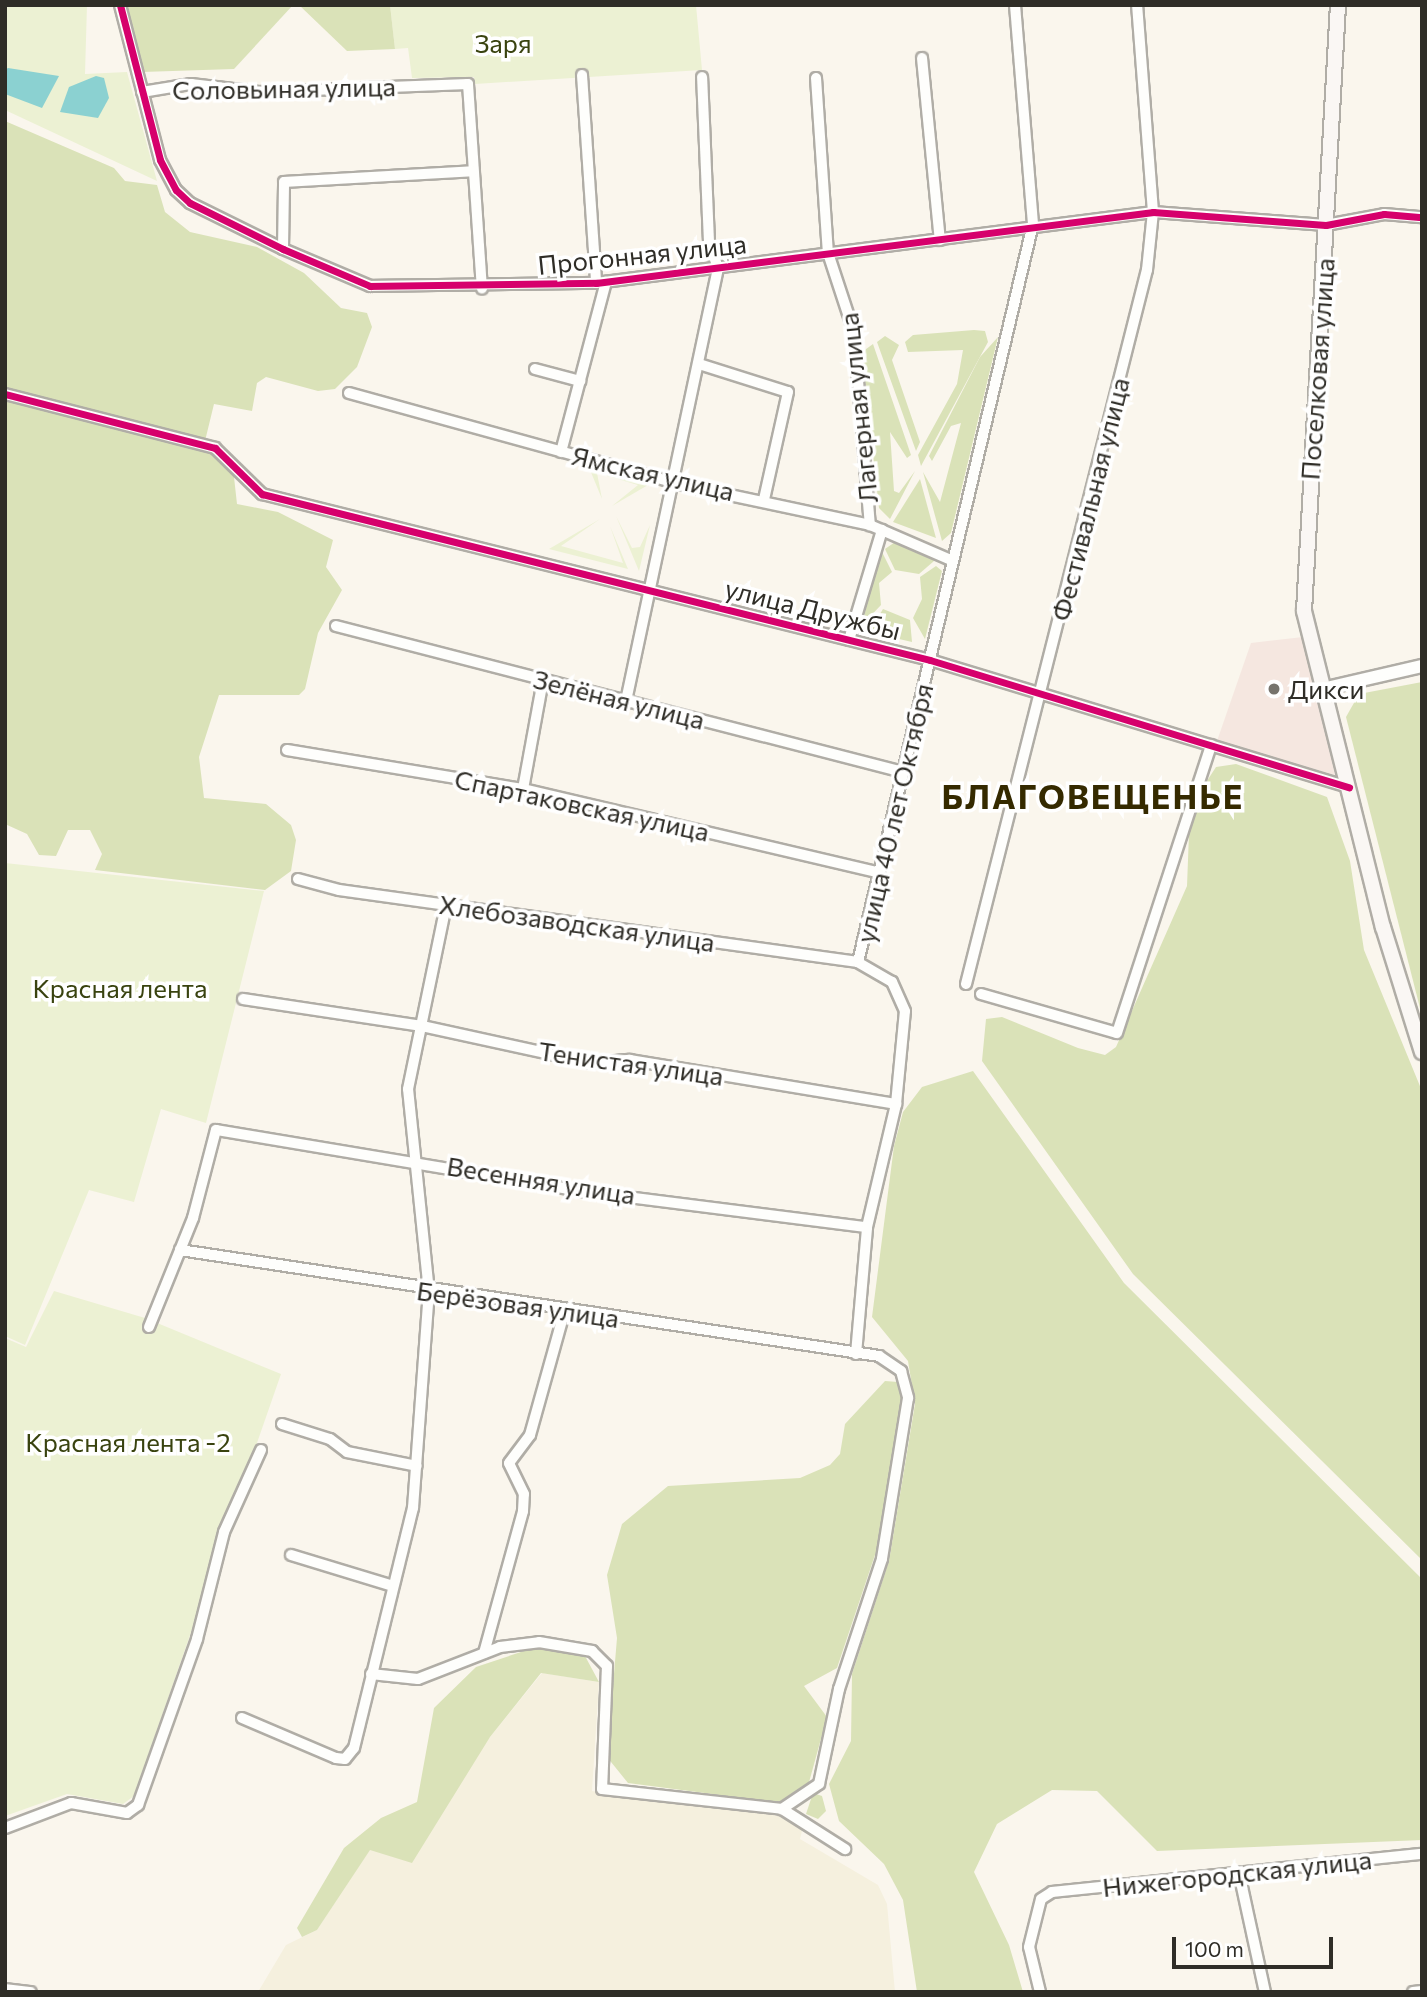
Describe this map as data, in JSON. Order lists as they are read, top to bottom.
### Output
{
  "streets": {
    "main road": ["Поселковая улица"],
    "street": [
      "Соловьиная улица",
      "Прогонная улица",
      "Лагерная улица",
      "Ямская улица",
      "Фестивальная улица",
      "улица Дружбы",
      "Зелёная улица",
      "Спартаковская улица",
      "улица 40 лет Октября",
      "Хлебозаводская улица",
      "Тенистая улица",
      "Весенняя улица",
      "Берёзовая улица",
      "Нижегородская улица"
    ]
  },
  "crossings": [
    ["Соловьиная улица", "Прогонная улица"],
    ["Прогонная улица", "Поселковая улица"],
    ["Прогонная улица", "Лагерная улица"],
    ["Прогонная улица", "Фестивальная улица"],
    ["Прогонная улица", "улица 40 лет Октября"],
    ["Поселковая улица", "улица Дружбы"],
    ["Лагерная улица", "Ямская улица"],
    ["Ямская улица", "улица 40 лет Октября"],
    ["Фестивальная улица", "улица Дружбы"],
    ["улица Дружбы", "улица 40 лет Октября"],
    ["Зелёная улица", "улица 40 лет Октября"],
    ["Спартаковская улица", "улица 40 лет Октября"],
    ["улица 40 лет Октября", "Хлебозаводская улица"],
    ["улица 40 лет Октября", "Тенистая улица"],
    ["улица 40 лет Октября", "Весенняя улица"],
    ["улица 40 лет Октября", "Берёзовая улица"],
    ["Весенняя улица", "Берёзовая улица"]
  ],
  "districts": ["БЛАГОВЕЩЕНЬЕ"],
  "parks": ["Заря", "Красная лента", "Красная лента -2"],
  "places": ["Дикси"],
  "scale_bar": "100 m"
}
